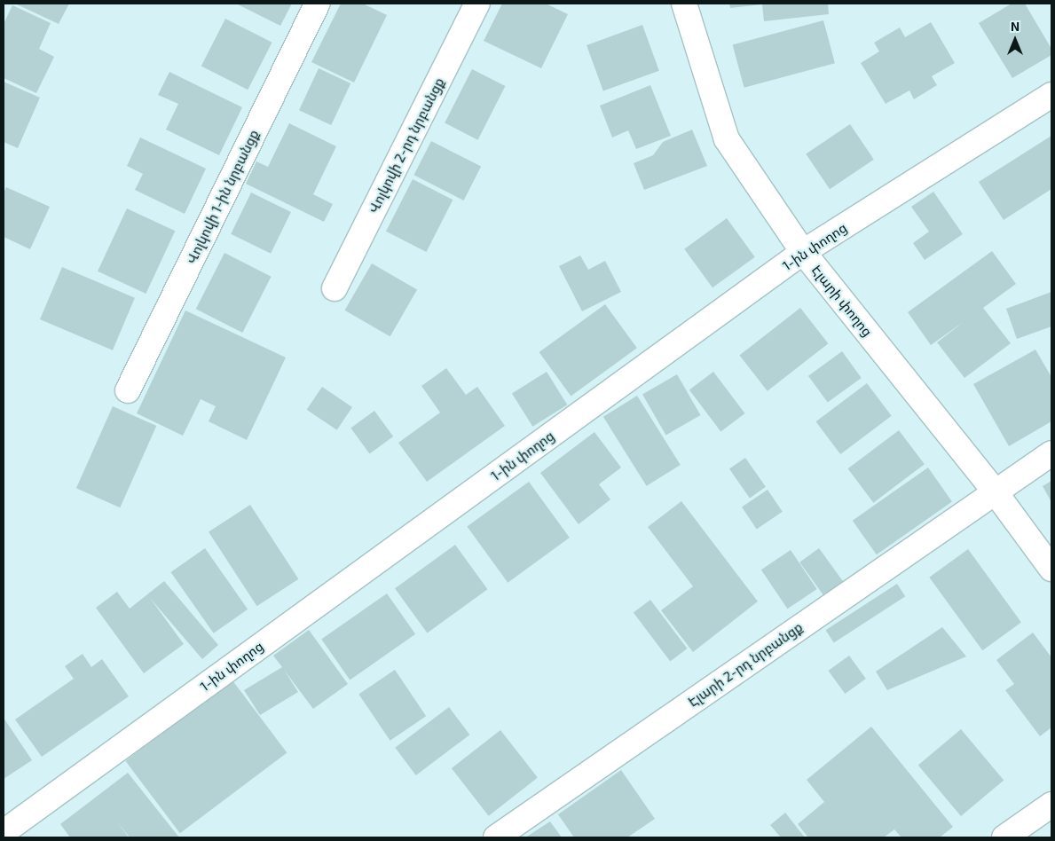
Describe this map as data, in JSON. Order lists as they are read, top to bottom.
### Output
{
  "streets": {
    "street": [
      "Վոլկովի 2-րդ նրբանցք",
      "Վոլկովի 1-ին նրբանցք",
      "1-ին փողոց",
      "Էլարի փողոց",
      "Էլարի 2-րդ նրբանցք"
    ]
  },
  "crossings": [
    ["1-ին փողոց", "Էլարի փողոց"],
    ["Էլարի փողոց", "Էլարի 2-րդ նրբանցք"]
  ],
  "north": "top"
}
